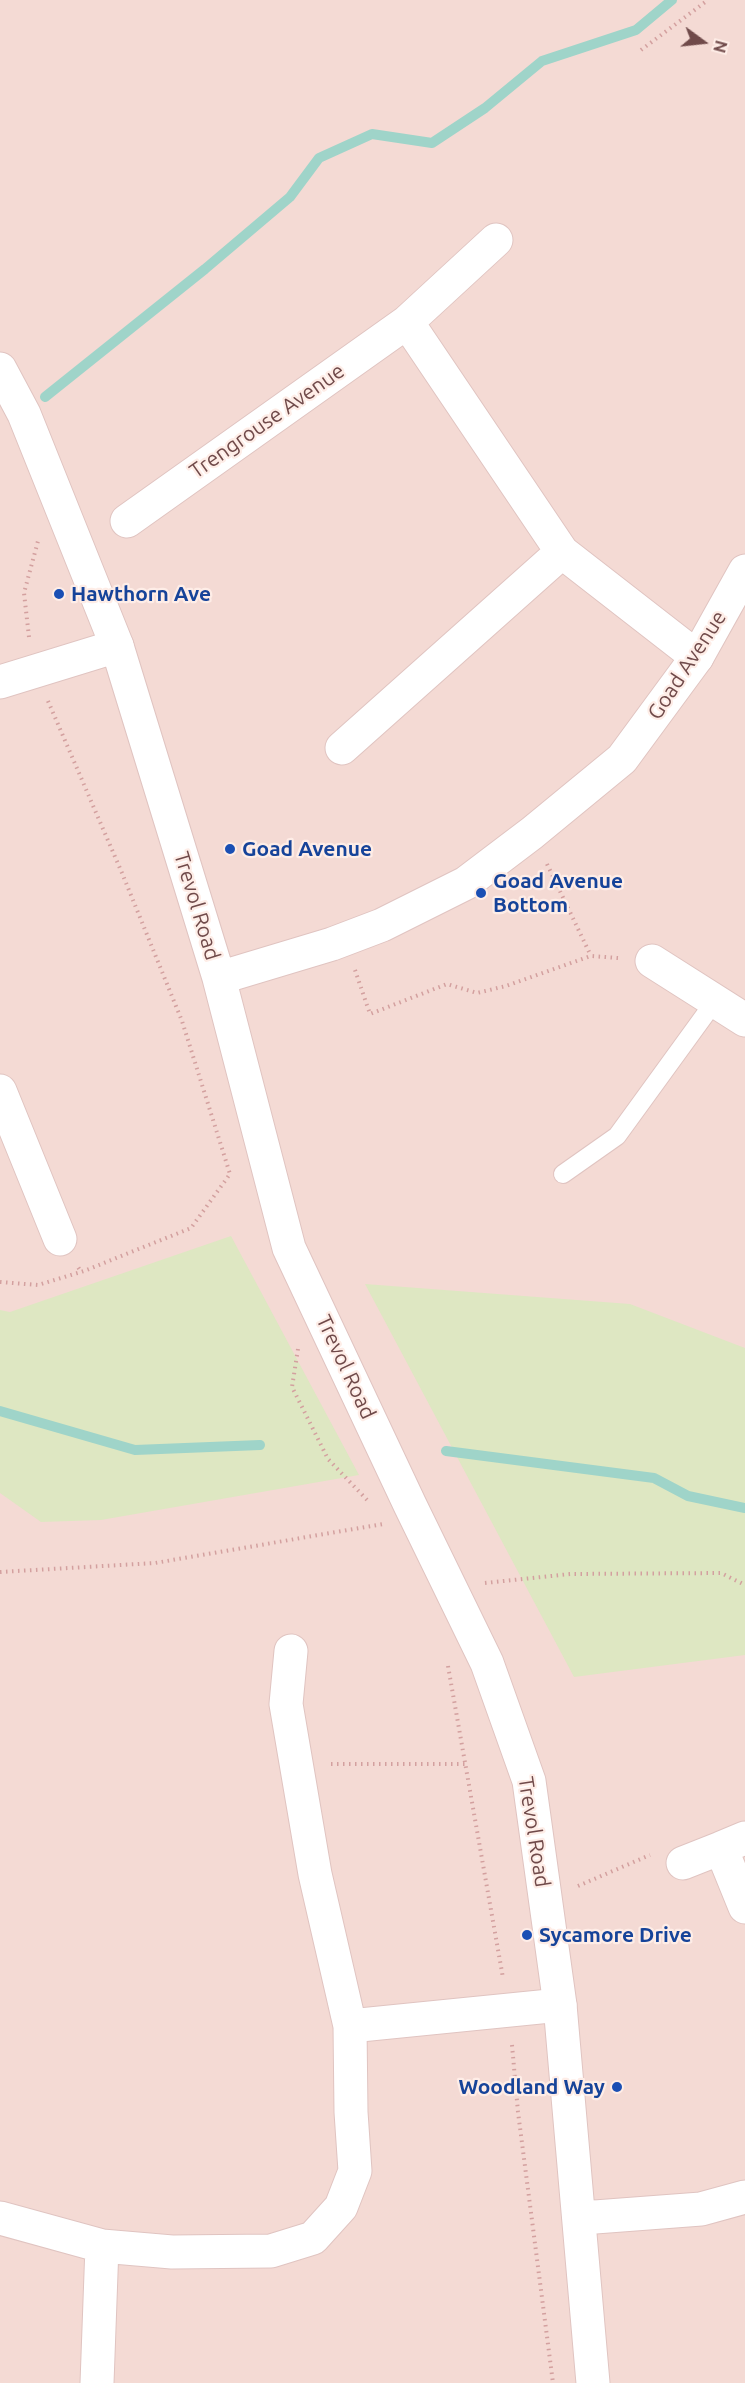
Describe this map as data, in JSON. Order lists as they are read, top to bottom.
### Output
{
  "streets": {
    "street": ["Trengrouse Avenue", "Goad Avenue", "Trevol Road"]
  },
  "crossings": [
    ["Goad Avenue", "Trevol Road"]
  ],
  "places": [
    "Hawthorn Ave",
    "Goad Avenue",
    "Goad Avenue Bottom",
    "Sycamore Drive",
    "Woodland Way"
  ],
  "north": "right"
}
